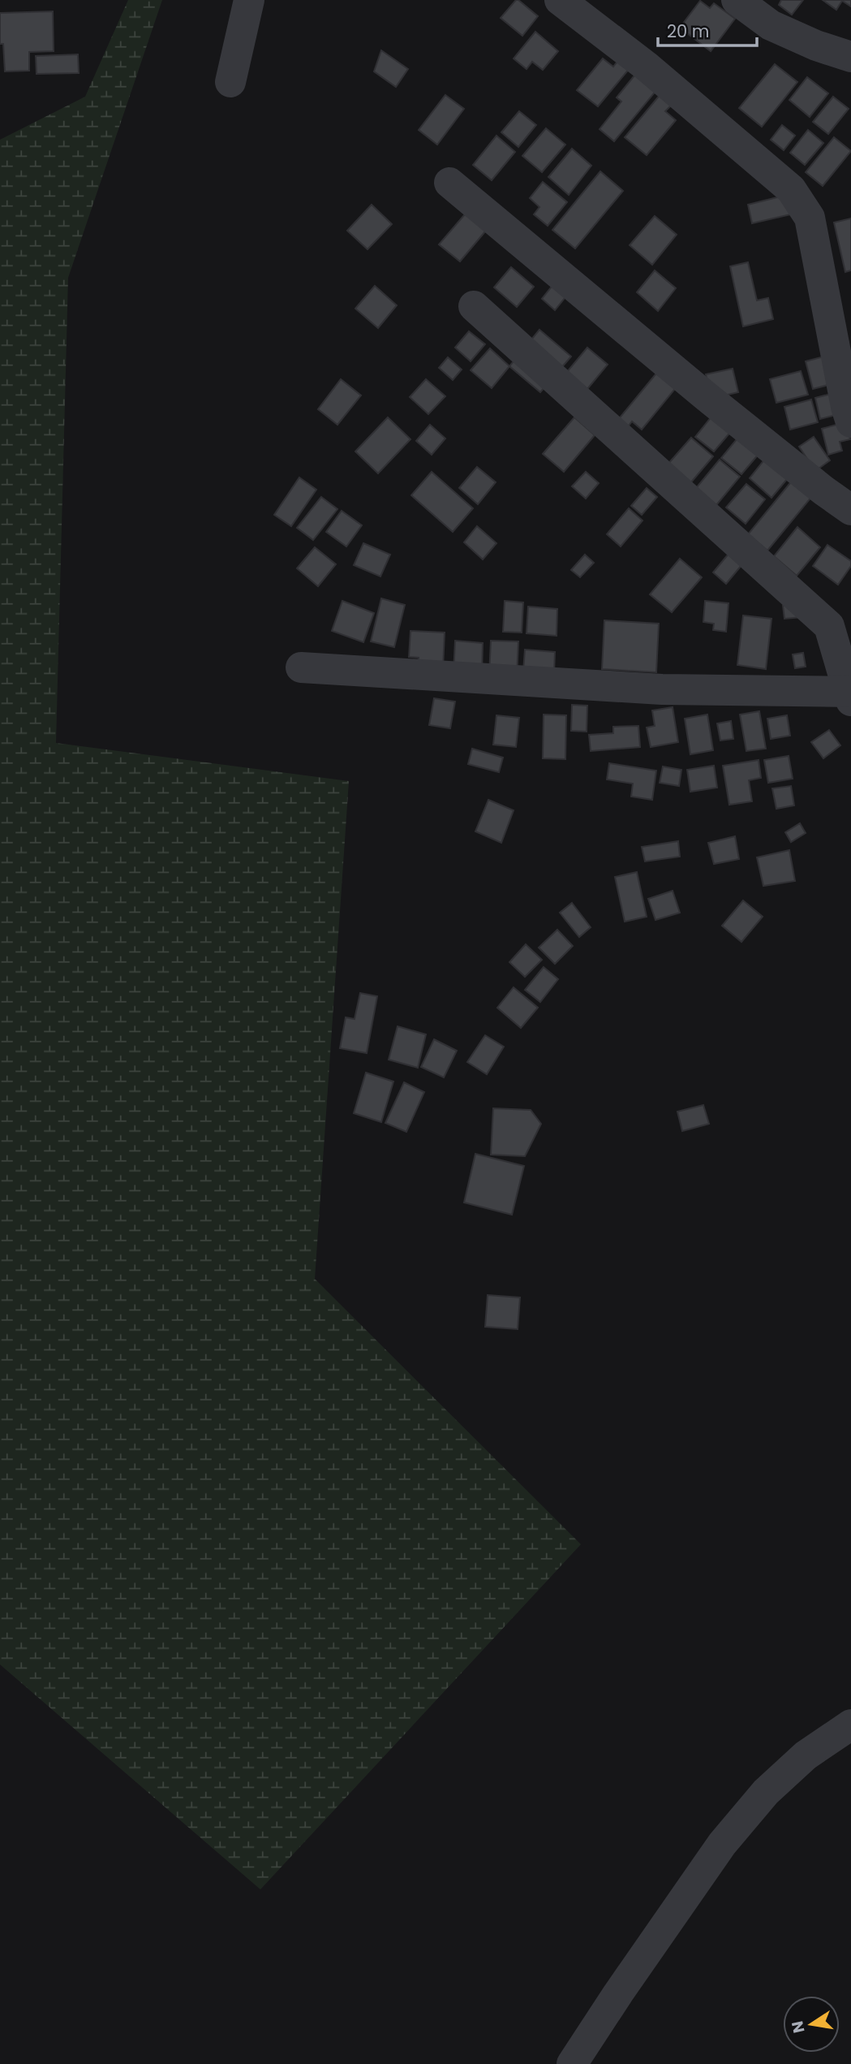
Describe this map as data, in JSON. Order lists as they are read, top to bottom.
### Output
{
  "scale_bar": "20 m",
  "north": "left"
}
